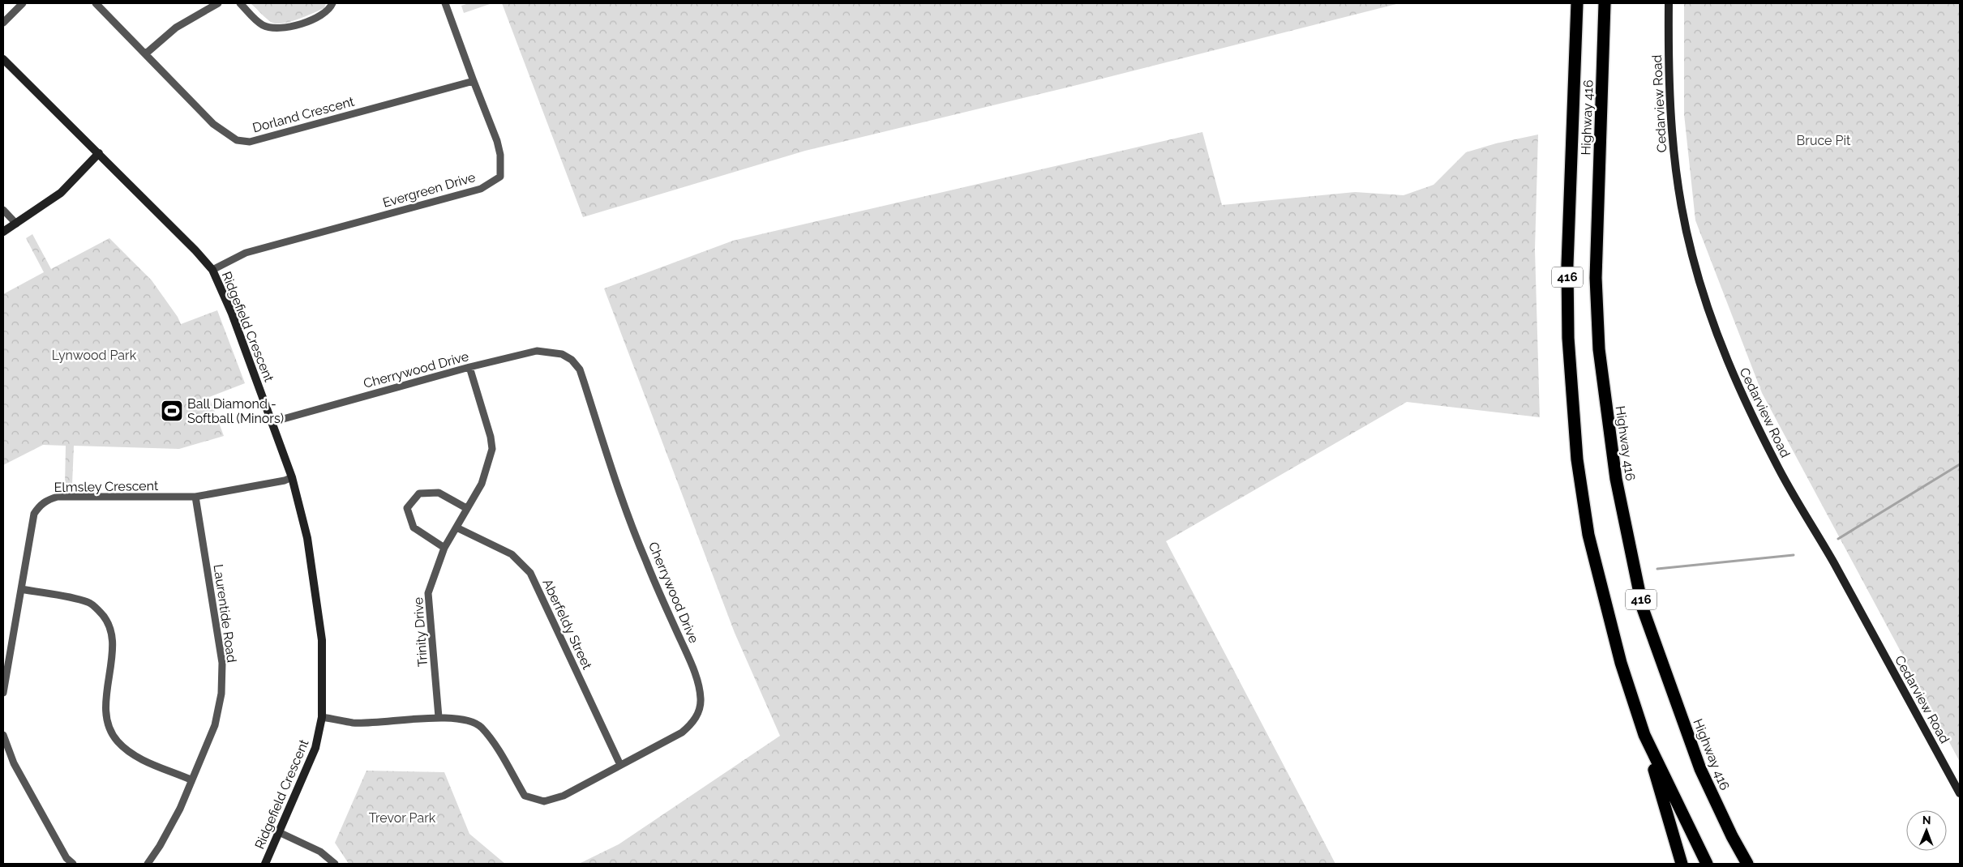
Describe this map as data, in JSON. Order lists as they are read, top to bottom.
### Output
{
  "streets": {
    "highway": ["Highway 416", "416"],
    "street": [
      "Cedarview Road",
      "Dorland Crescent",
      "Evergreen Drive",
      "Ridgefield Crescent",
      "Cherrywood Drive",
      "Elmsley Crescent",
      "Laurentide Road",
      "Aberfeldy Street",
      "Trinity Drive"
    ]
  },
  "crossings": [
    ["Dorland Crescent", "Evergreen Drive"],
    ["Evergreen Drive", "Ridgefield Crescent"],
    ["Ridgefield Crescent", "Cherrywood Drive"],
    ["Ridgefield Crescent", "Elmsley Crescent"],
    ["Cherrywood Drive", "Aberfeldy Street"],
    ["Cherrywood Drive", "Trinity Drive"],
    ["Elmsley Crescent", "Laurentide Road"],
    ["Aberfeldy Street", "Trinity Drive"]
  ],
  "parks": ["Bruce Pit", "Lynwood Park", "Trevor Park"],
  "places": {
    "sports": ["Ball Diamond - Softball (Minors)"]
  },
  "north": "top"
}
